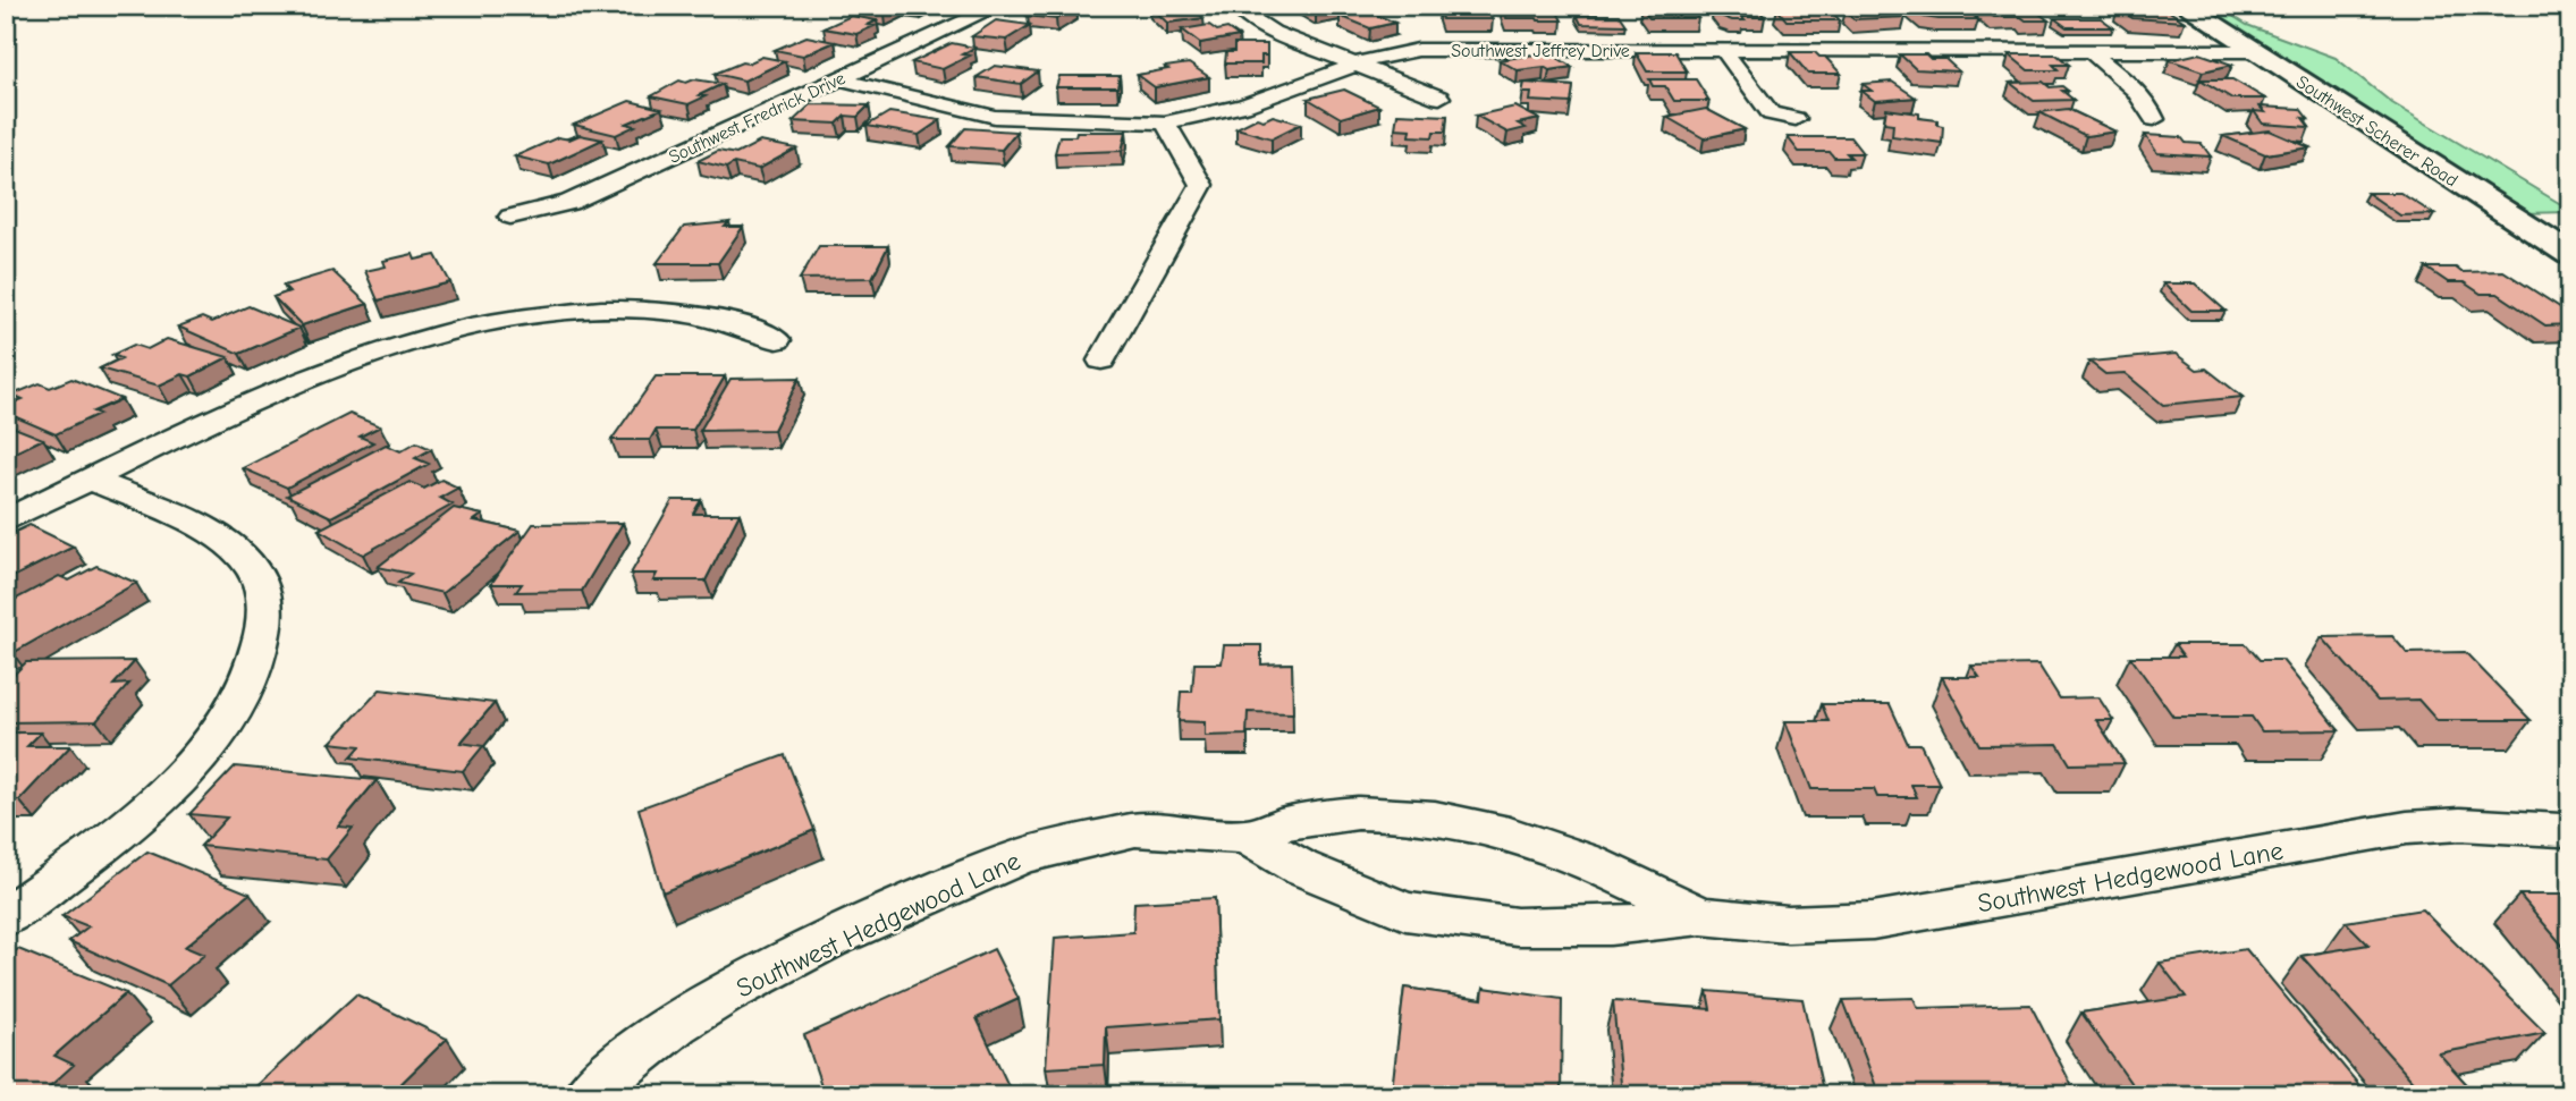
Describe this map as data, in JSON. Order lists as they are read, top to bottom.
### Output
{
  "streets": {
    "main road": ["Southwest Scherer Road"],
    "street": ["Southwest Jeffrey Drive", "Southwest Fredrick Drive", "Southwest Hedgewood Lane"]
  },
  "crossings": [
    ["Southwest Jeffrey Drive", "Southwest Fredrick Drive"],
    ["Southwest Jeffrey Drive", "Southwest Scherer Road"]
  ]
}
